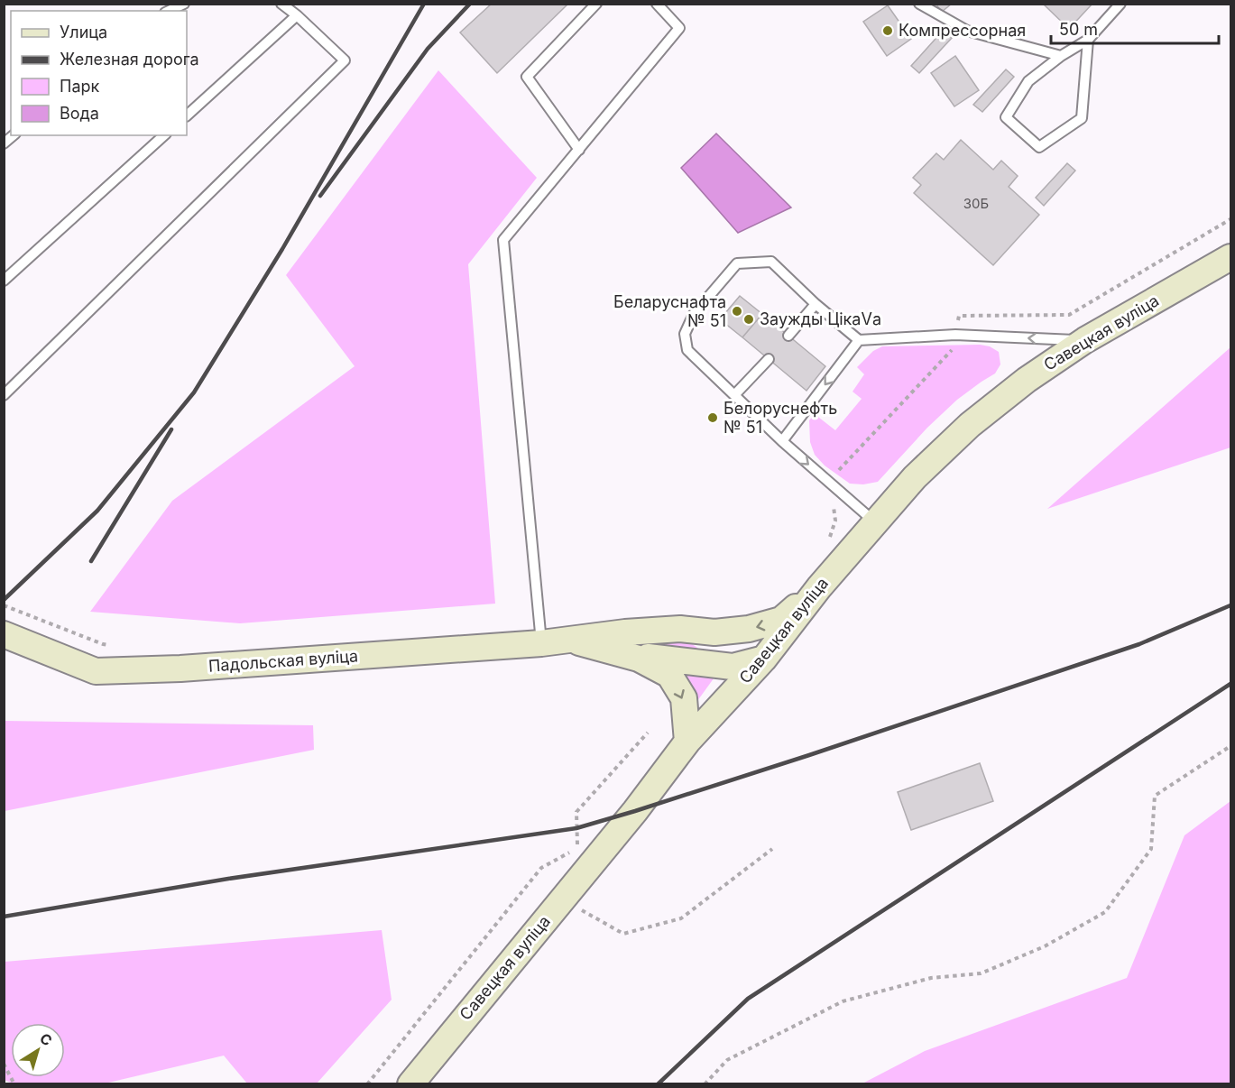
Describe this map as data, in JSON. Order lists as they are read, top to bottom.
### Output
{
  "streets": {
    "main road": ["Савецкая вуліца", "Падольская вуліца"]
  },
  "crossings": [
    ["Савецкая вуліца", "Падольская вуліца"]
  ],
  "places": [
    "Компрессорная",
    "Беларуснафта № 51",
    "Заужды ЦікаVа",
    "Белоруснефть № 51"
  ],
  "house_numbers": ["30Б"],
  "legend": [
    "Улица",
    "Железная дорога",
    "Парк",
    "Вода"
  ],
  "scale_bar": "50 m",
  "north": "top right"
}
